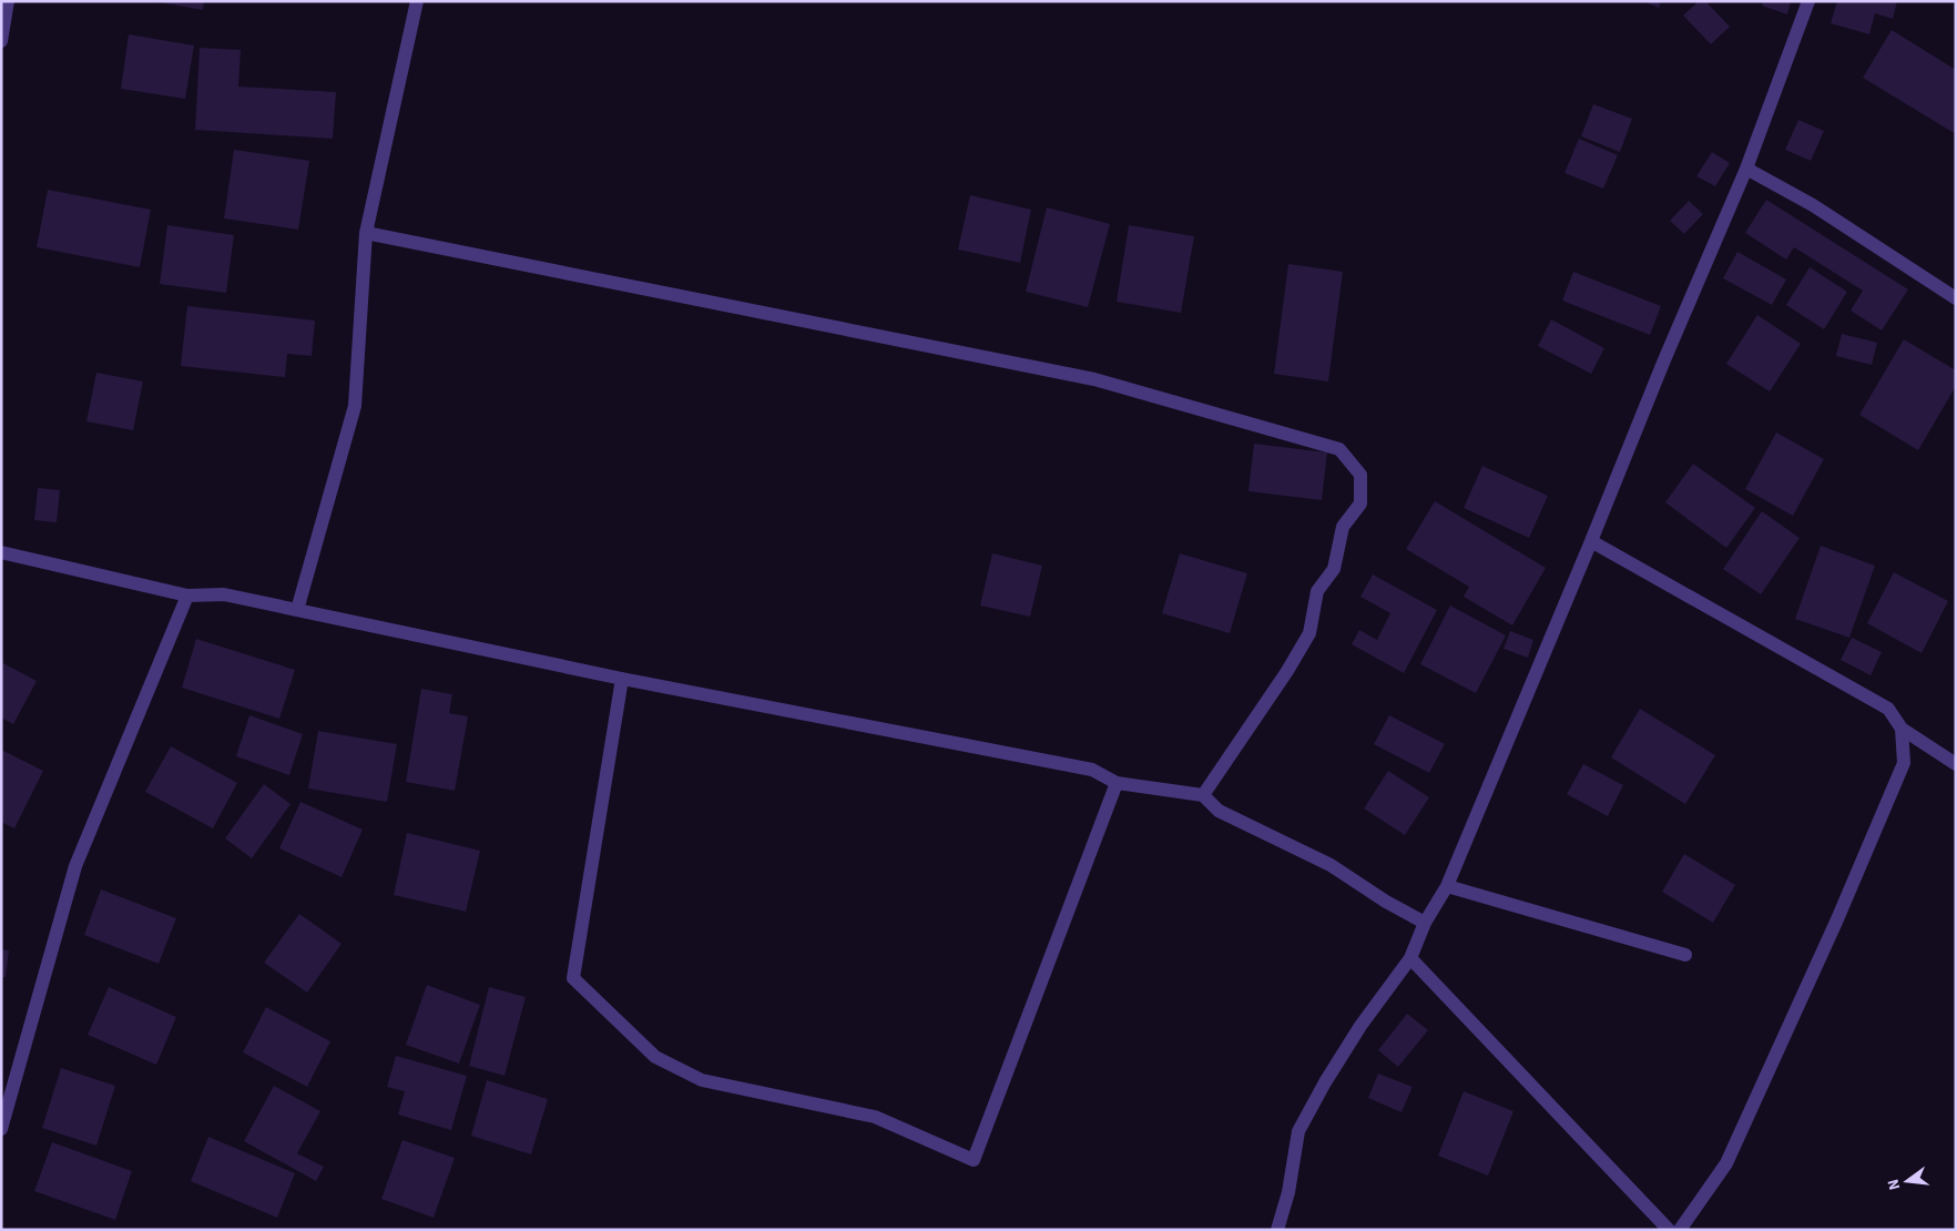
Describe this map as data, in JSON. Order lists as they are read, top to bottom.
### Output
{
  "north": "left"
}
